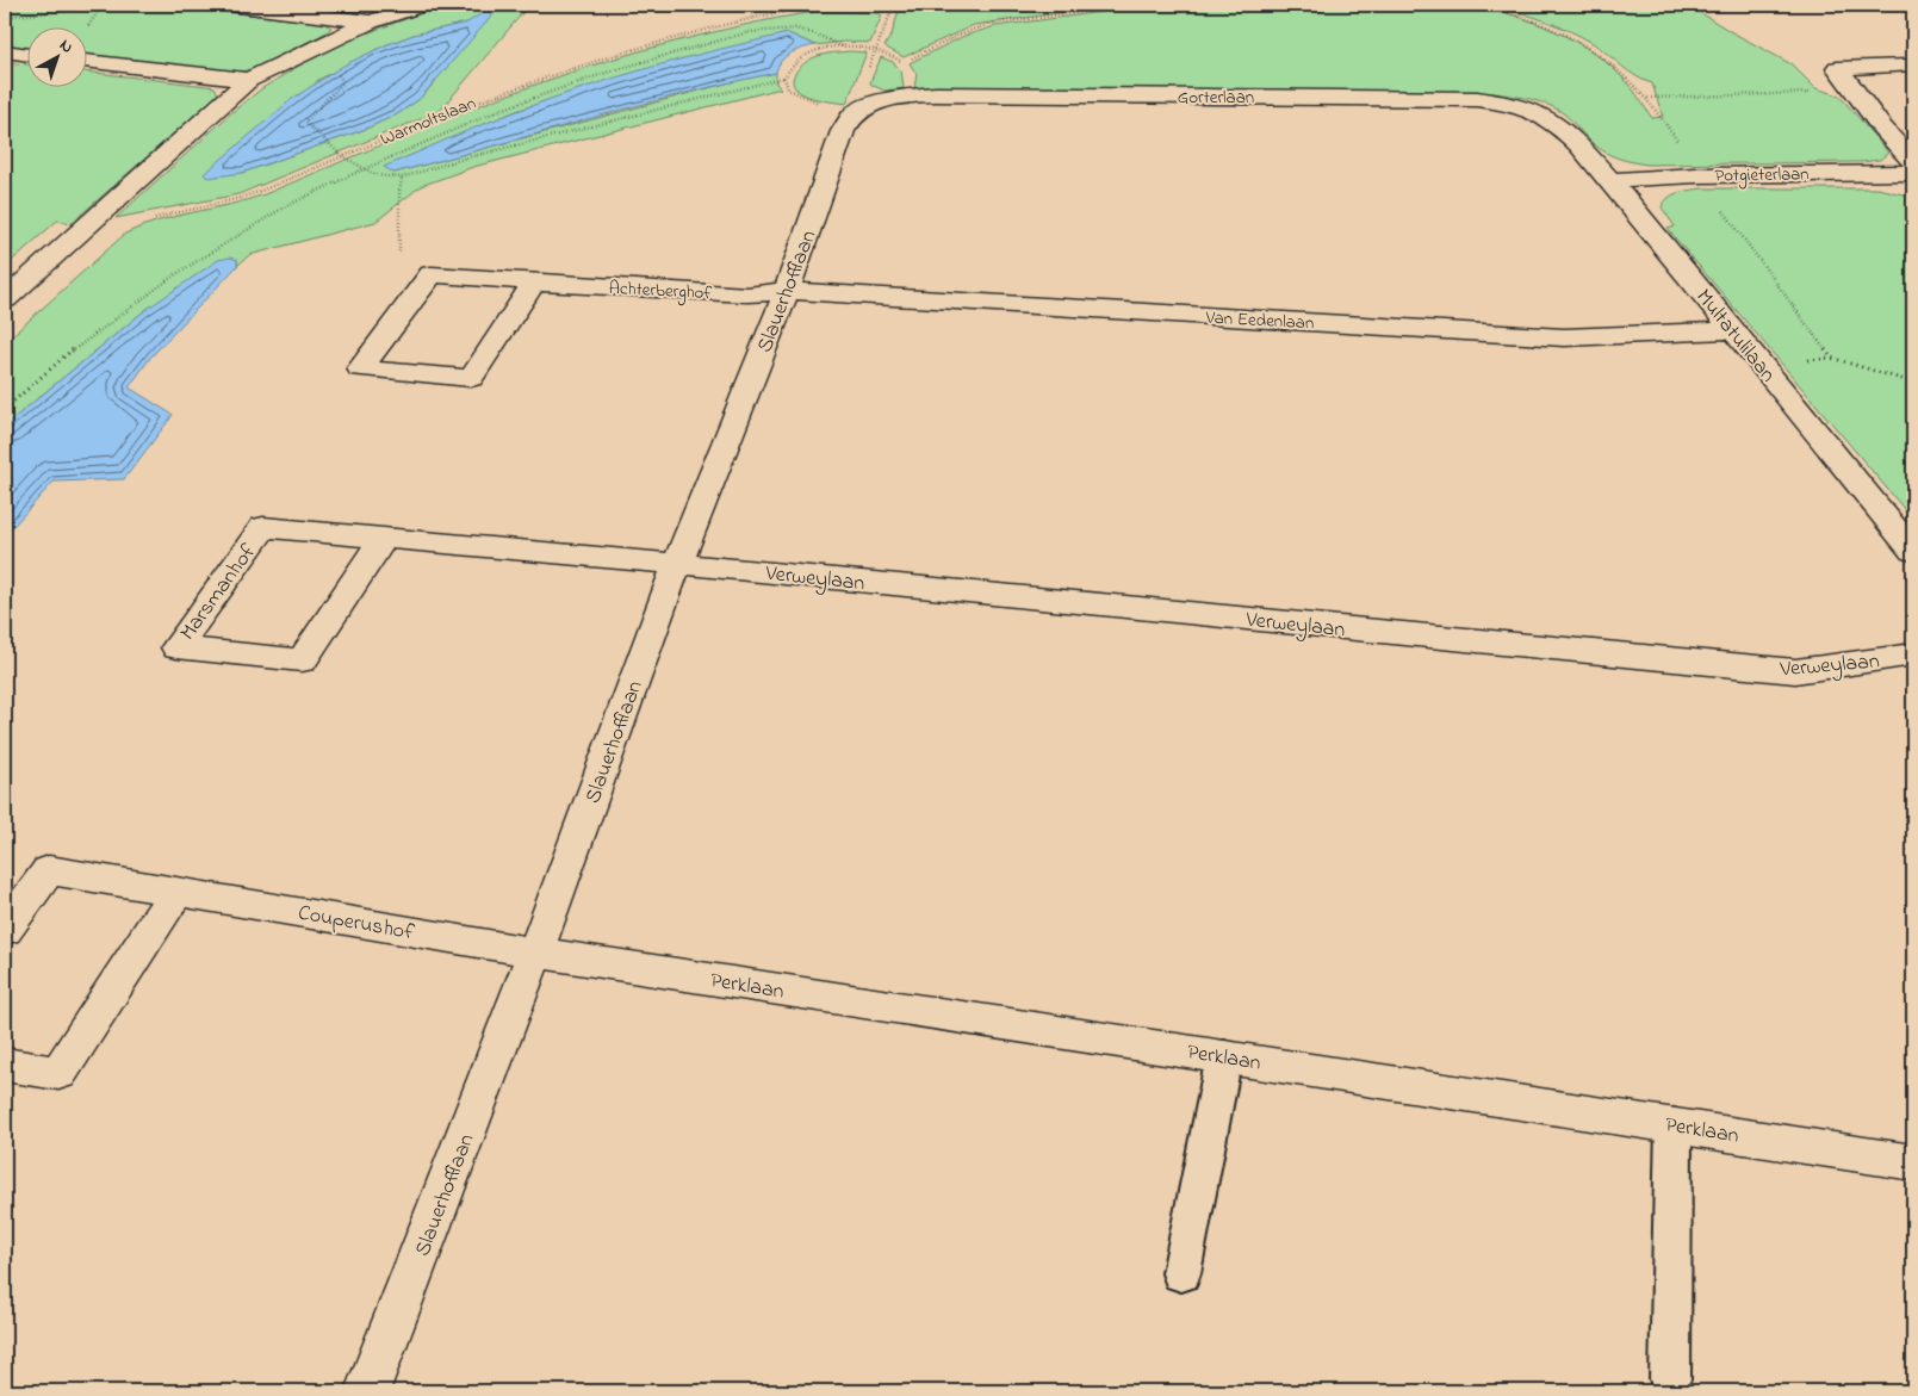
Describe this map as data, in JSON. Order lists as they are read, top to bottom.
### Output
{
  "streets": {
    "street": [
      "Gorterlaan",
      "Potgieterlaan",
      "Achterberghof",
      "Slauerhofflaan",
      "Van Eedenlaan",
      "Multatulilaan",
      "Verweylaan",
      "Marsmanhof",
      "Couperushof",
      "Perklaan"
    ],
    "path": ["Warmoltslaan"]
  },
  "crossings": [
    ["Gorterlaan", "Warmoltslaan"],
    ["Gorterlaan", "Slauerhofflaan"],
    ["Gorterlaan", "Multatulilaan"],
    ["Warmoltslaan", "Slauerhofflaan"],
    ["Potgieterlaan", "Multatulilaan"],
    ["Achterberghof", "Slauerhofflaan"],
    ["Achterberghof", "Van Eedenlaan"],
    ["Slauerhofflaan", "Van Eedenlaan"],
    ["Slauerhofflaan", "Verweylaan"],
    ["Slauerhofflaan", "Marsmanhof"],
    ["Slauerhofflaan", "Couperushof"],
    ["Slauerhofflaan", "Perklaan"],
    ["Van Eedenlaan", "Multatulilaan"],
    ["Verweylaan", "Marsmanhof"],
    ["Couperushof", "Perklaan"]
  ],
  "north": "top right"
}
